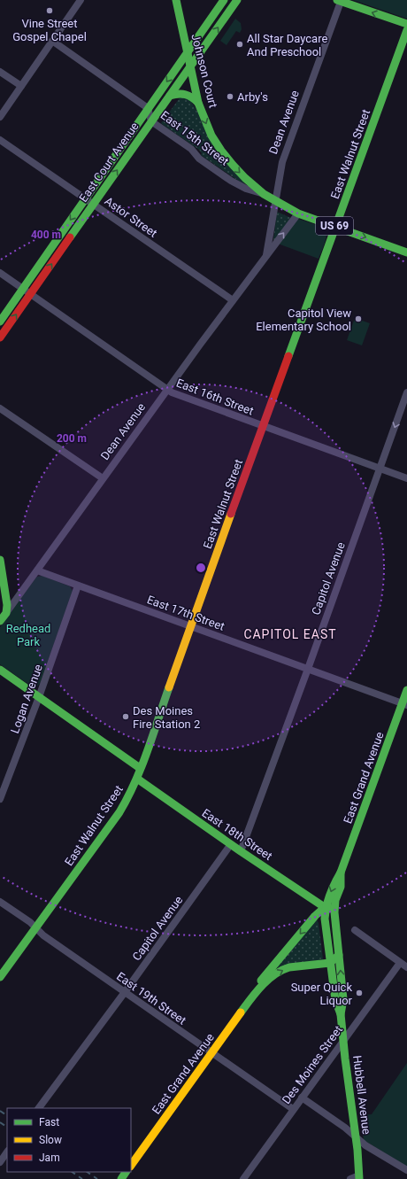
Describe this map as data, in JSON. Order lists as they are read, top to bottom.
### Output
{
  "streets": {
    "street": [
      "Johnson Court",
      "Dean Avenue",
      "East 15th Street",
      "East Walnut Street",
      "East Court Avenue",
      "Astor Street",
      "US 69",
      "East 16th Street",
      "Capitol Avenue",
      "East 17th Street",
      "Logan Avenue",
      "East Grand Avenue",
      "East 18th Street",
      "East 19th Street",
      "Des Moines Street",
      "Hubbell Avenue"
    ]
  },
  "crossings": [
    ["Johnson Court", "East 15th Street"],
    ["Johnson Court", "East Court Avenue"],
    ["Dean Avenue", "East 15th Street"],
    ["Dean Avenue", "Astor Street"],
    ["Dean Avenue", "East 16th Street"],
    ["Dean Avenue", "East 17th Street"],
    ["East 15th Street", "East Walnut Street"],
    ["East 15th Street", "East Court Avenue"],
    ["East Walnut Street", "East 16th Street"],
    ["East Walnut Street", "East 17th Street"],
    ["East Walnut Street", "East 18th Street"],
    ["East Walnut Street", "East 19th Street"],
    ["East Court Avenue", "Astor Street"],
    ["East Court Avenue", "East 16th Street"],
    ["East 16th Street", "Capitol Avenue"],
    ["Capitol Avenue", "East 17th Street"],
    ["Capitol Avenue", "East 18th Street"],
    ["Capitol Avenue", "East 19th Street"],
    ["East 17th Street", "Logan Avenue"],
    ["East 17th Street", "East Grand Avenue"],
    ["East Grand Avenue", "East 18th Street"],
    ["East Grand Avenue", "East 19th Street"],
    ["East Grand Avenue", "Hubbell Avenue"],
    ["East 18th Street", "Hubbell Avenue"],
    ["East 19th Street", "Des Moines Street"],
    ["Des Moines Street", "Hubbell Avenue"]
  ],
  "districts": ["CAPITOL EAST"],
  "parks": ["Redhead Park"],
  "places": [
    "Vine Street Gospel Chapel",
    "All Star Daycare And Preschool",
    "Arby's",
    "Capitol View Elementary School",
    "Des Moines Fire Station 2",
    "Super Quick Liquor"
  ],
  "legend": ["Fast", "Slow", "Jam"],
  "rings": ["400 m", "200 m"]
}
